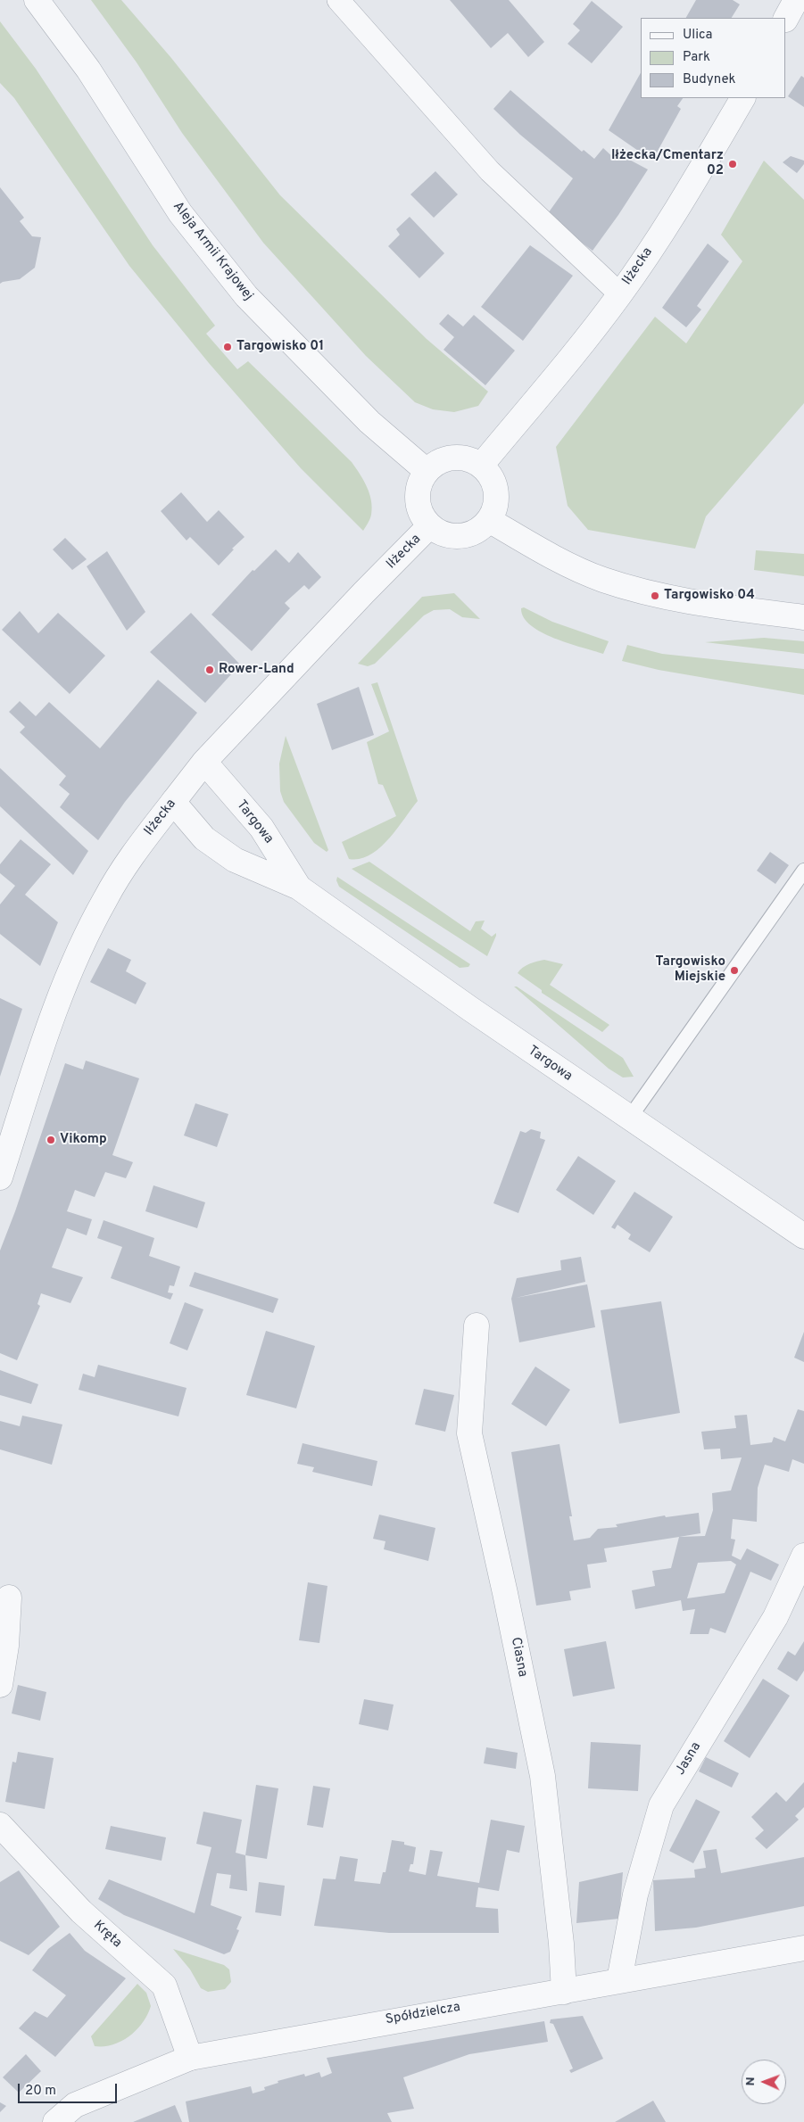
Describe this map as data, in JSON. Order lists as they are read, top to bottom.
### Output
{
  "streets": {
    "street": [
      "Aleja Armii Krajowej",
      "Iłżecka",
      "Targowa",
      "Ciasna",
      "Jasna",
      "Kręta",
      "Spółdzielcza"
    ]
  },
  "crossings": [
    ["Aleja Armii Krajowej", "Iłżecka"],
    ["Iłżecka", "Targowa"],
    ["Ciasna", "Spółdzielcza"],
    ["Jasna", "Spółdzielcza"],
    ["Kręta", "Spółdzielcza"]
  ],
  "places": [
    "Iłżecka/Cmentarz 02",
    "Targowisko 01",
    "Targowisko 04",
    "Rower-Land",
    "Targowisko Miejskie",
    "Vikomp"
  ],
  "legend": ["Ulica", "Park", "Budynek"],
  "scale_bar": "20 m",
  "north": "left"
}
